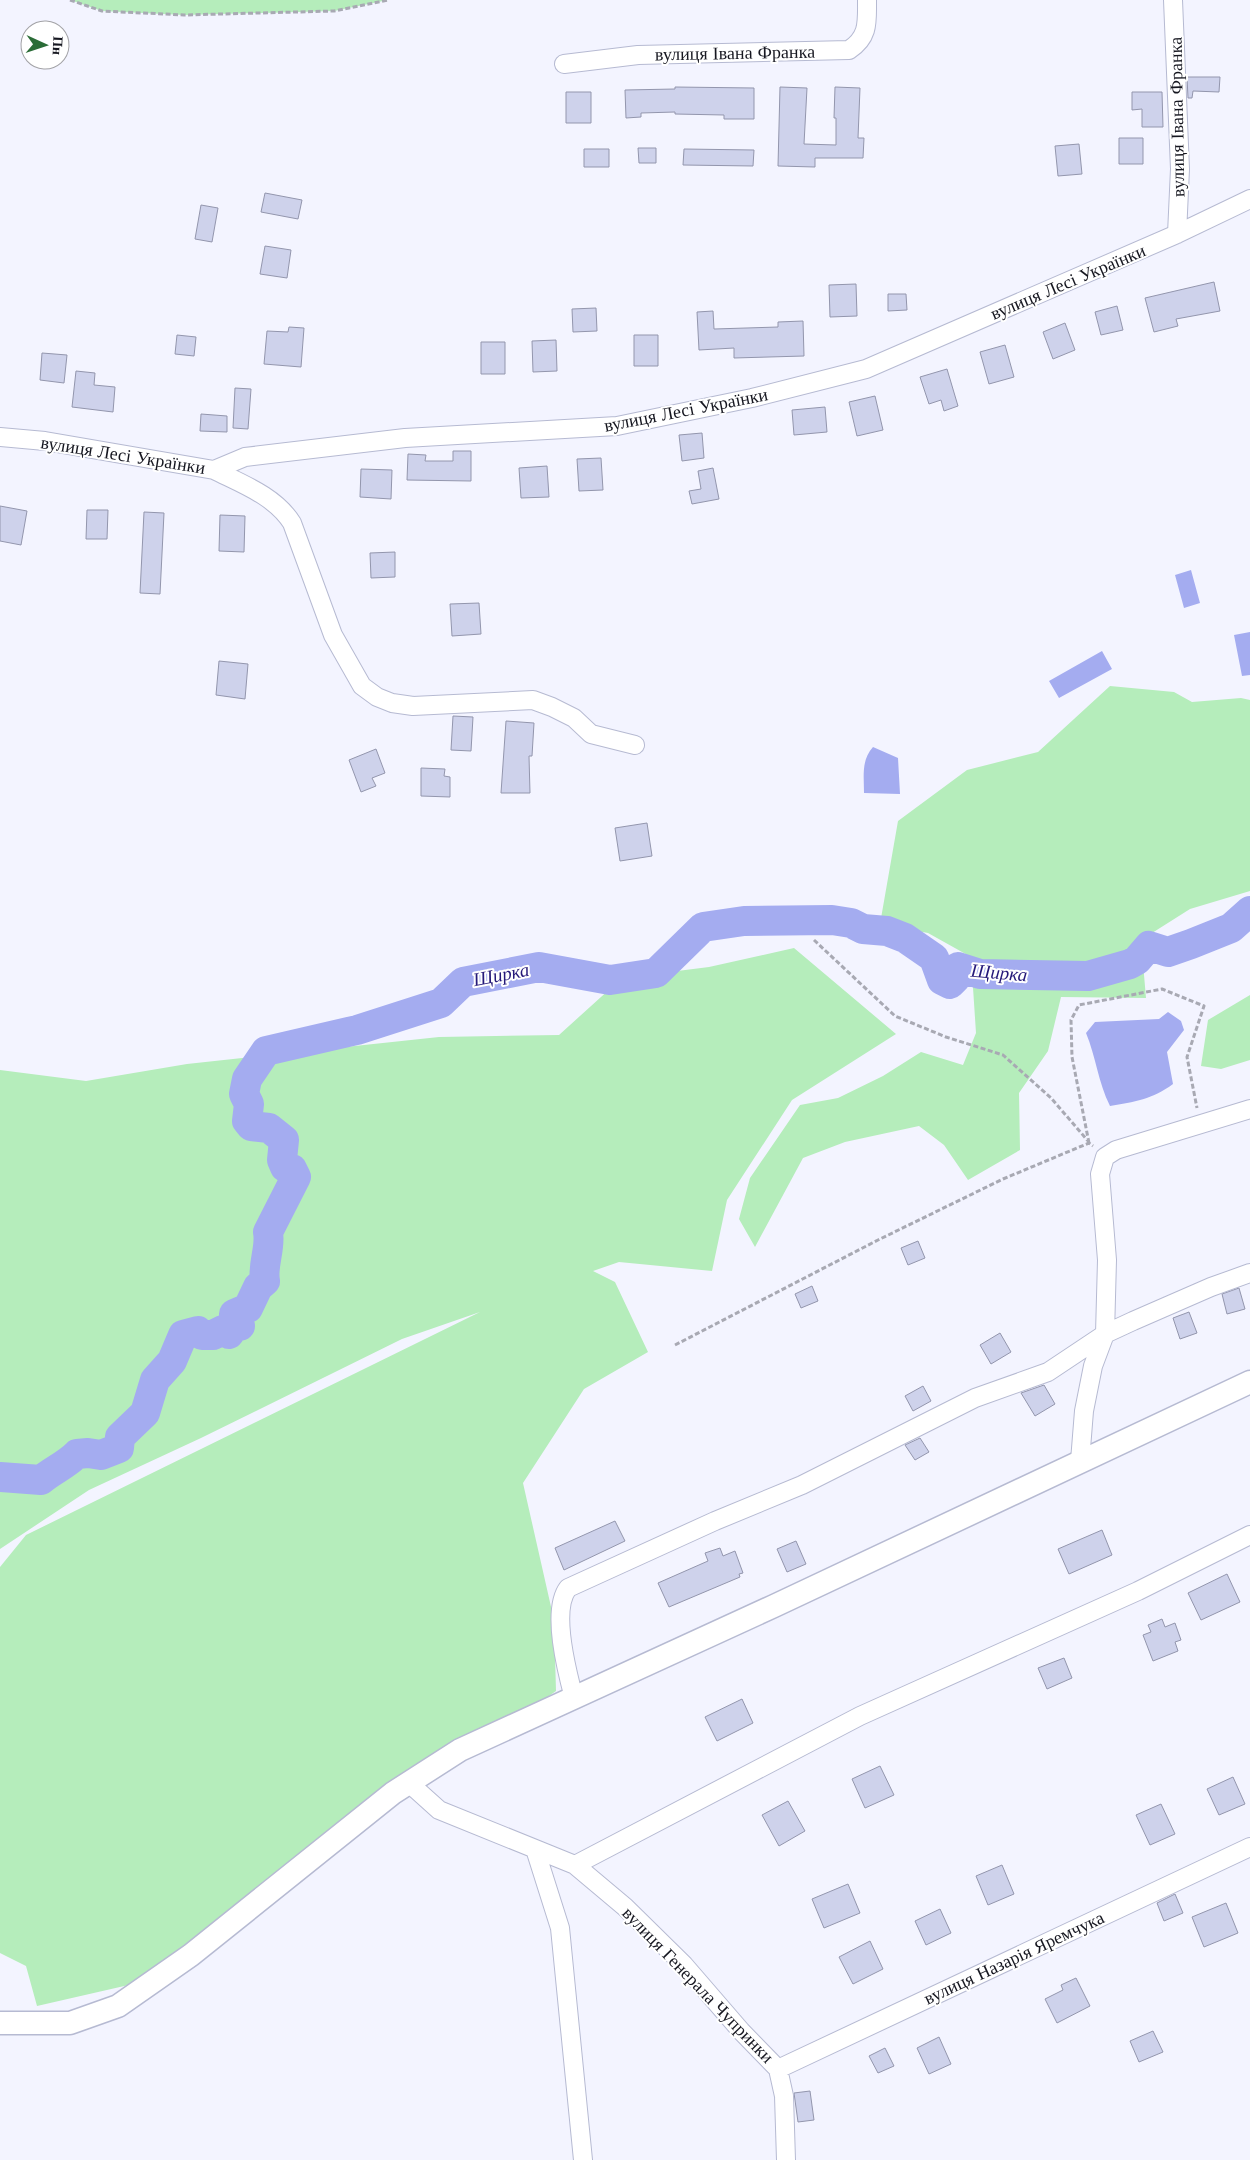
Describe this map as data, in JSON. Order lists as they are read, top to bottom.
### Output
{
  "streets": {
    "street": [
      "вулиця Івана Франка",
      "вулиця Лесі Українки",
      "вулиця Назарія Яремчука",
      "вулиця Генерала Чупринки"
    ]
  },
  "crossings": [
    ["вулиця Івана Франка", "вулиця Лесі Українки"],
    ["вулиця Назарія Яремчука", "вулиця Генерала Чупринки"]
  ],
  "water": ["Щирка"],
  "north": "right"
}
